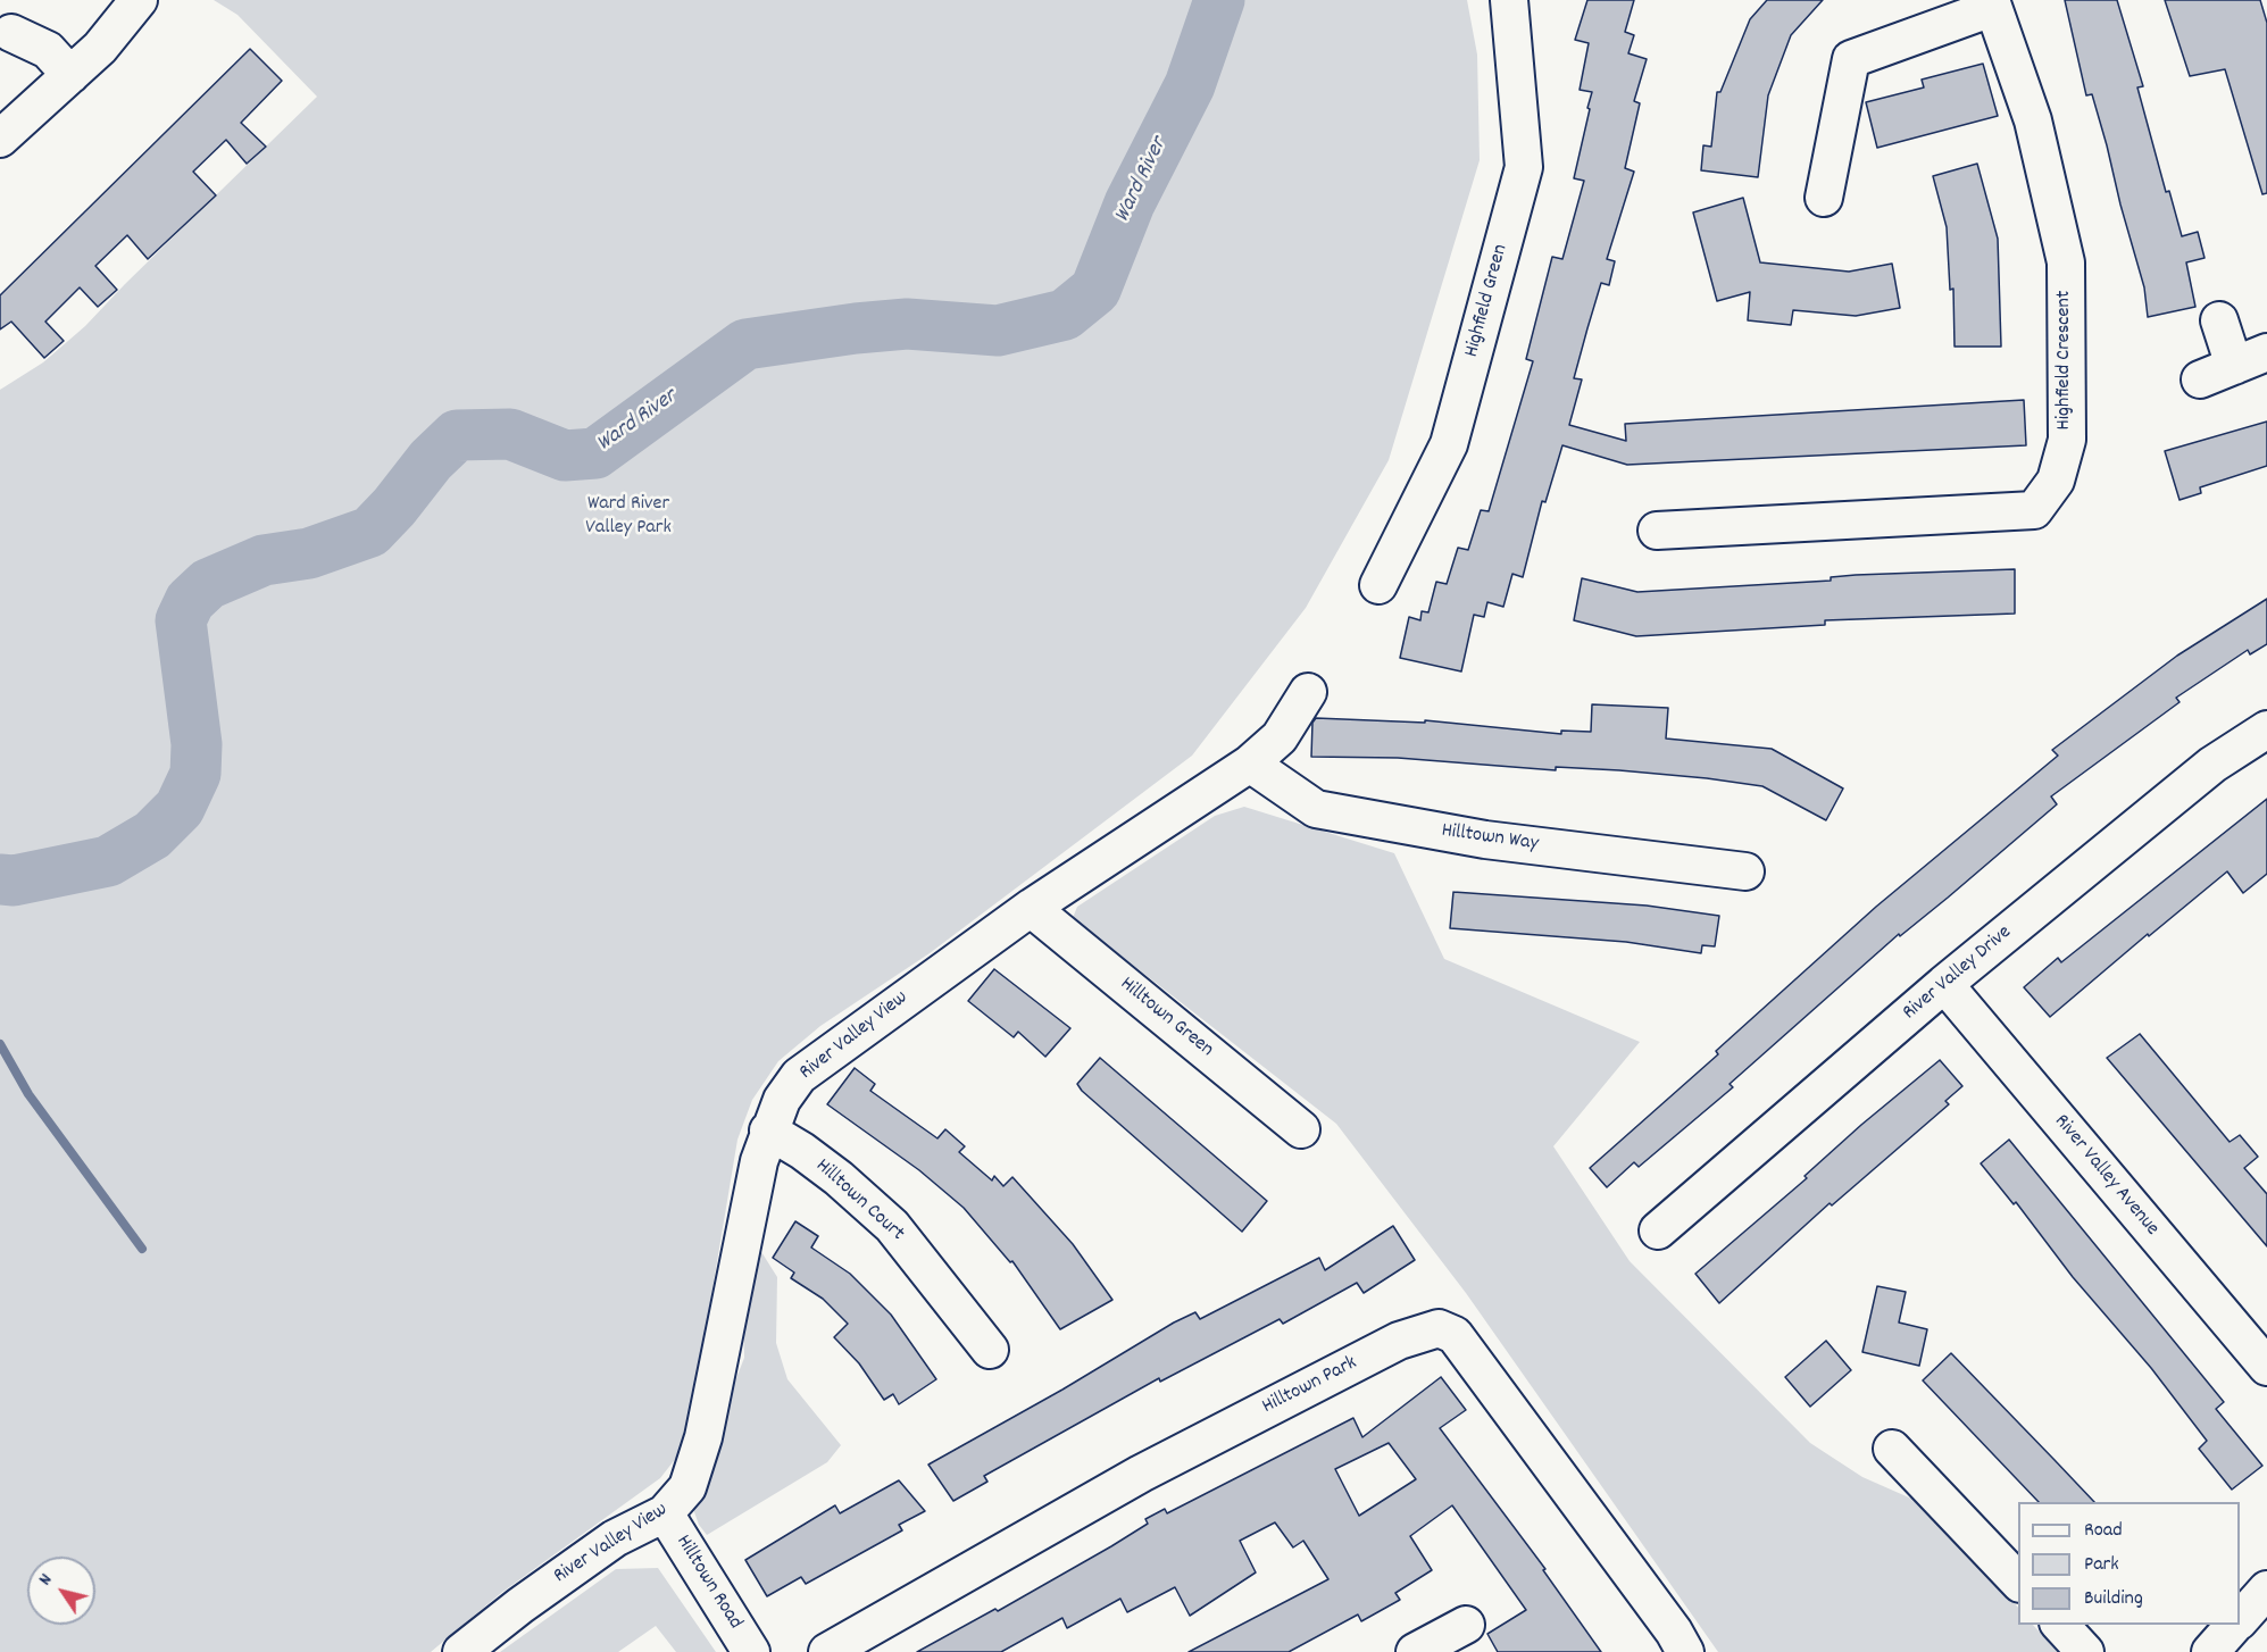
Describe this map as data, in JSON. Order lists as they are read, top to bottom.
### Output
{
  "streets": {
    "street": [
      "Highfield Green",
      "Highfield Crescent",
      "Hilltown Way",
      "River Valley Drive",
      "Hilltown Green",
      "River Valley View",
      "River Valley Avenue",
      "Hilltown Court",
      "Hilltown Park",
      "Hilltown Road"
    ]
  },
  "crossings": [
    ["Hilltown Way", "River Valley View"],
    ["River Valley Drive", "River Valley Avenue"],
    ["Hilltown Green", "River Valley View"],
    ["River Valley View", "Hilltown Court"],
    ["River Valley View", "Hilltown Road"]
  ],
  "water": ["Ward River"],
  "parks": ["Ward River Valley Park"],
  "legend": ["Road", "Park", "Building"],
  "north": "top left"
}
